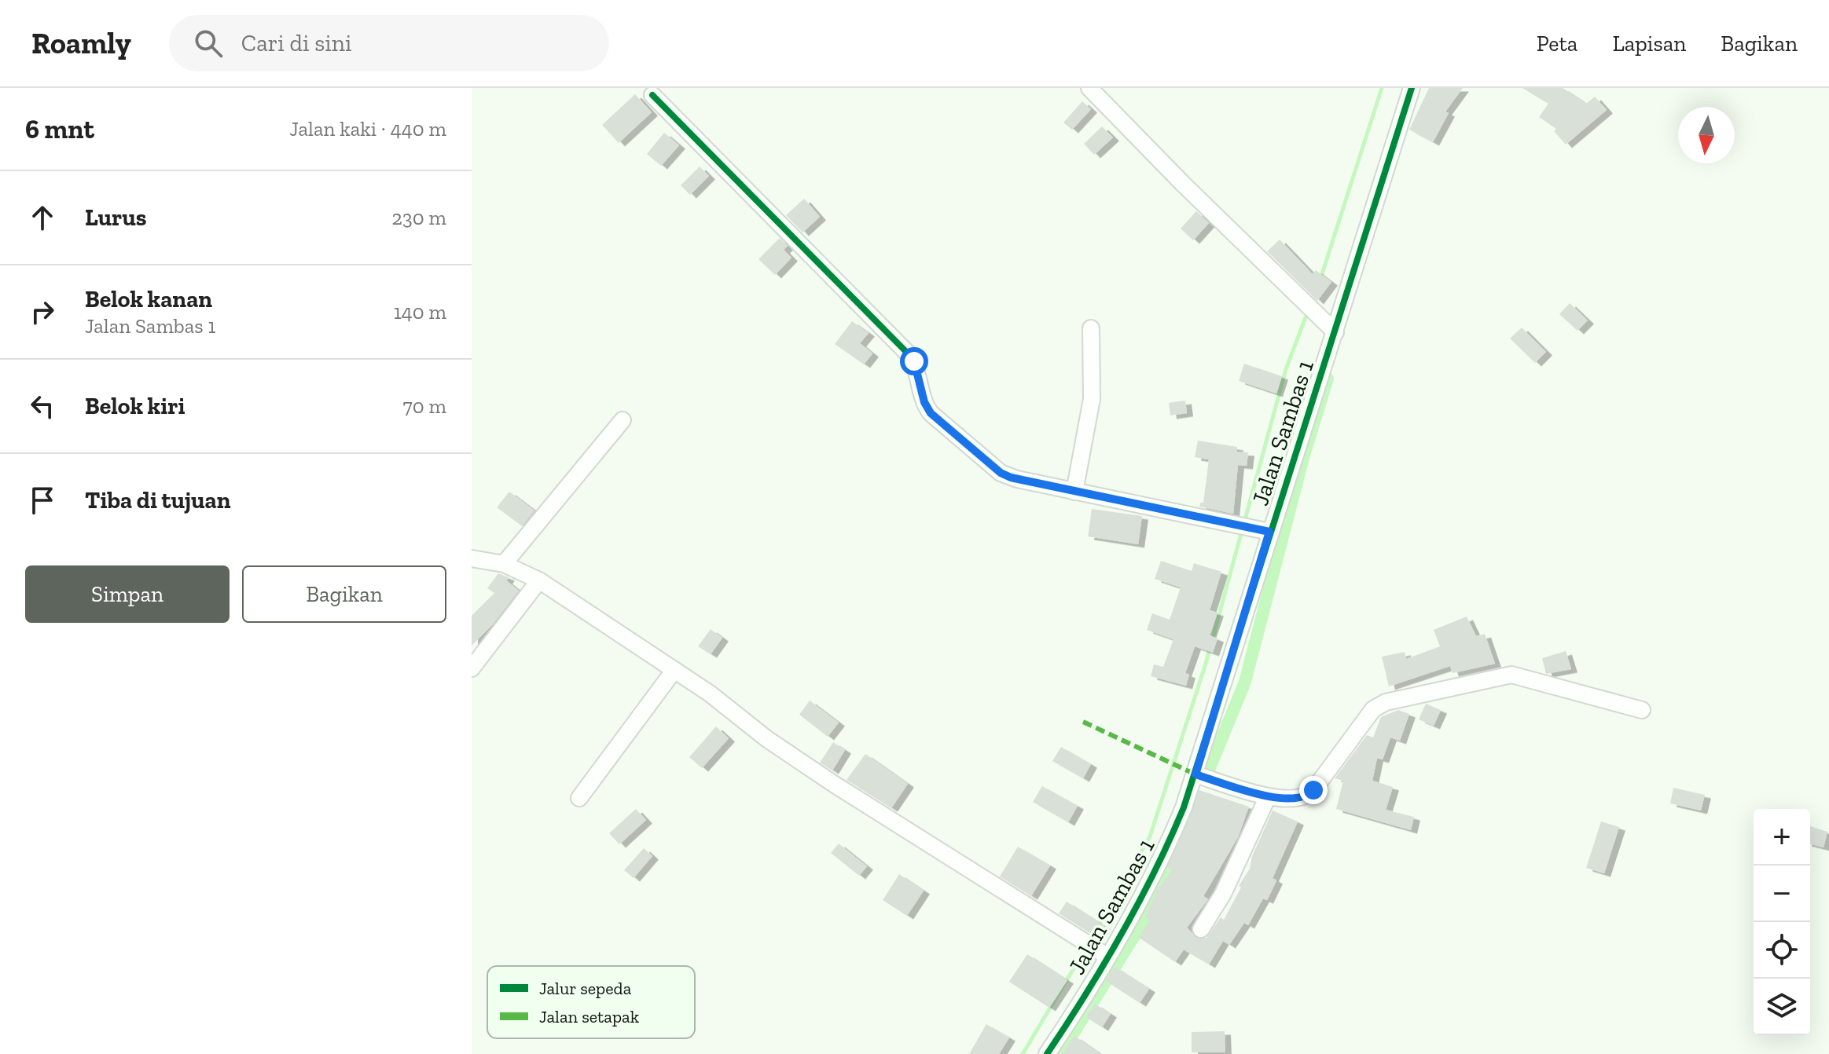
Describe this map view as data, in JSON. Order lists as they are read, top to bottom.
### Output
{
  "streets": {
    "street": ["Jalan Sambas 1"]
  },
  "legend": ["Jalur sepeda", "Jalan setapak"],
  "north": "bottom",
  "page": {
    "header": "Roamly",
    "search": "Cari di sini",
    "nav": ["Peta", "Lapisan", "Bagikan"],
    "heading": ["6 mnt", "Jalan kaki · 440 m"],
    "list": [
      ["Lurus", "230 m"],
      ["Belok kanan", "Jalan Sambas 1", "140 m"],
      ["Belok kiri", "70 m"],
      "Tiba di tujuan"
    ],
    "buttons": ["Simpan", "Bagikan"],
    "map_buttons": ["+", "−"]
  }
}
